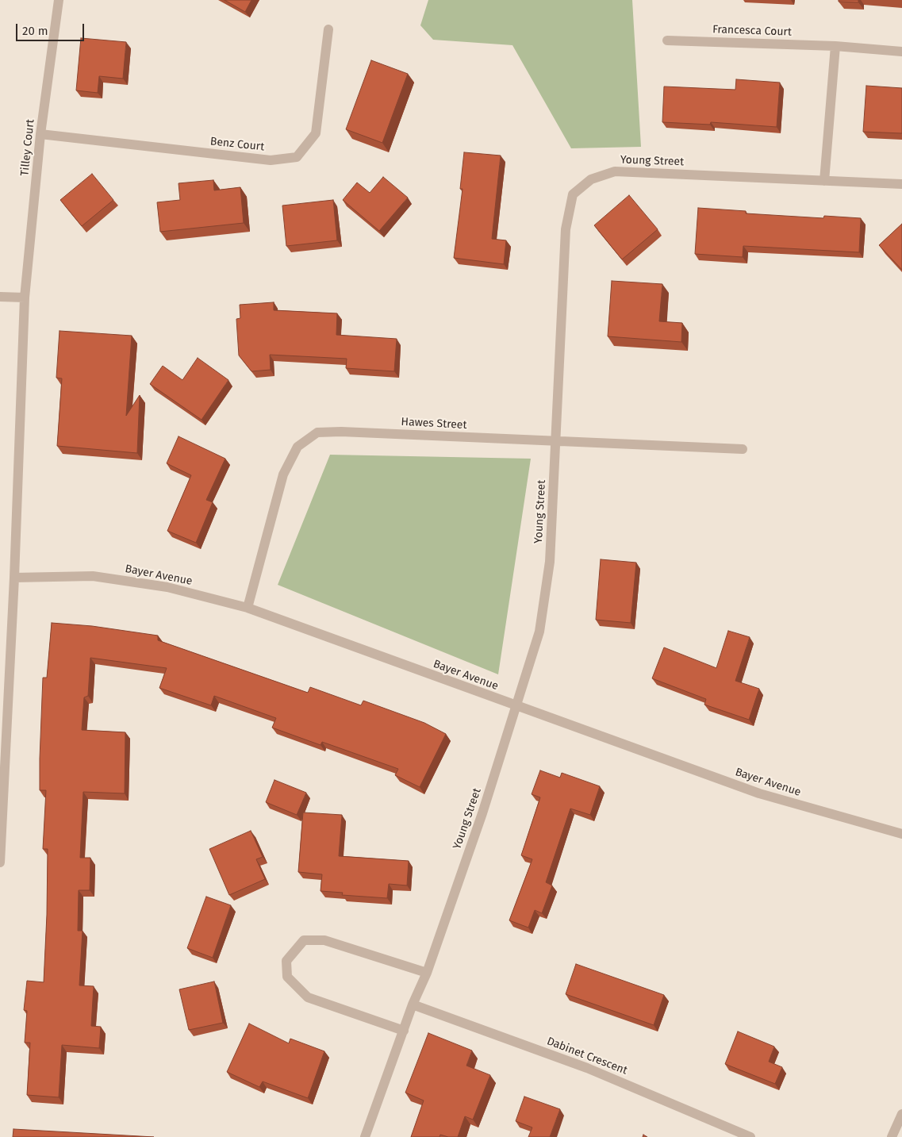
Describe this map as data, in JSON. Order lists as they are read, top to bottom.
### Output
{
  "streets": {
    "street": [
      "Francesca Court",
      "Benz Court",
      "Tilley Court",
      "Young Street",
      "Hawes Street",
      "Bayer Avenue",
      "Dabinet Crescent"
    ]
  },
  "crossings": [
    ["Benz Court", "Tilley Court"],
    ["Tilley Court", "Bayer Avenue"],
    ["Young Street", "Hawes Street"],
    ["Young Street", "Bayer Avenue"],
    ["Young Street", "Dabinet Crescent"],
    ["Hawes Street", "Bayer Avenue"]
  ],
  "scale_bar": "20 m"
}
